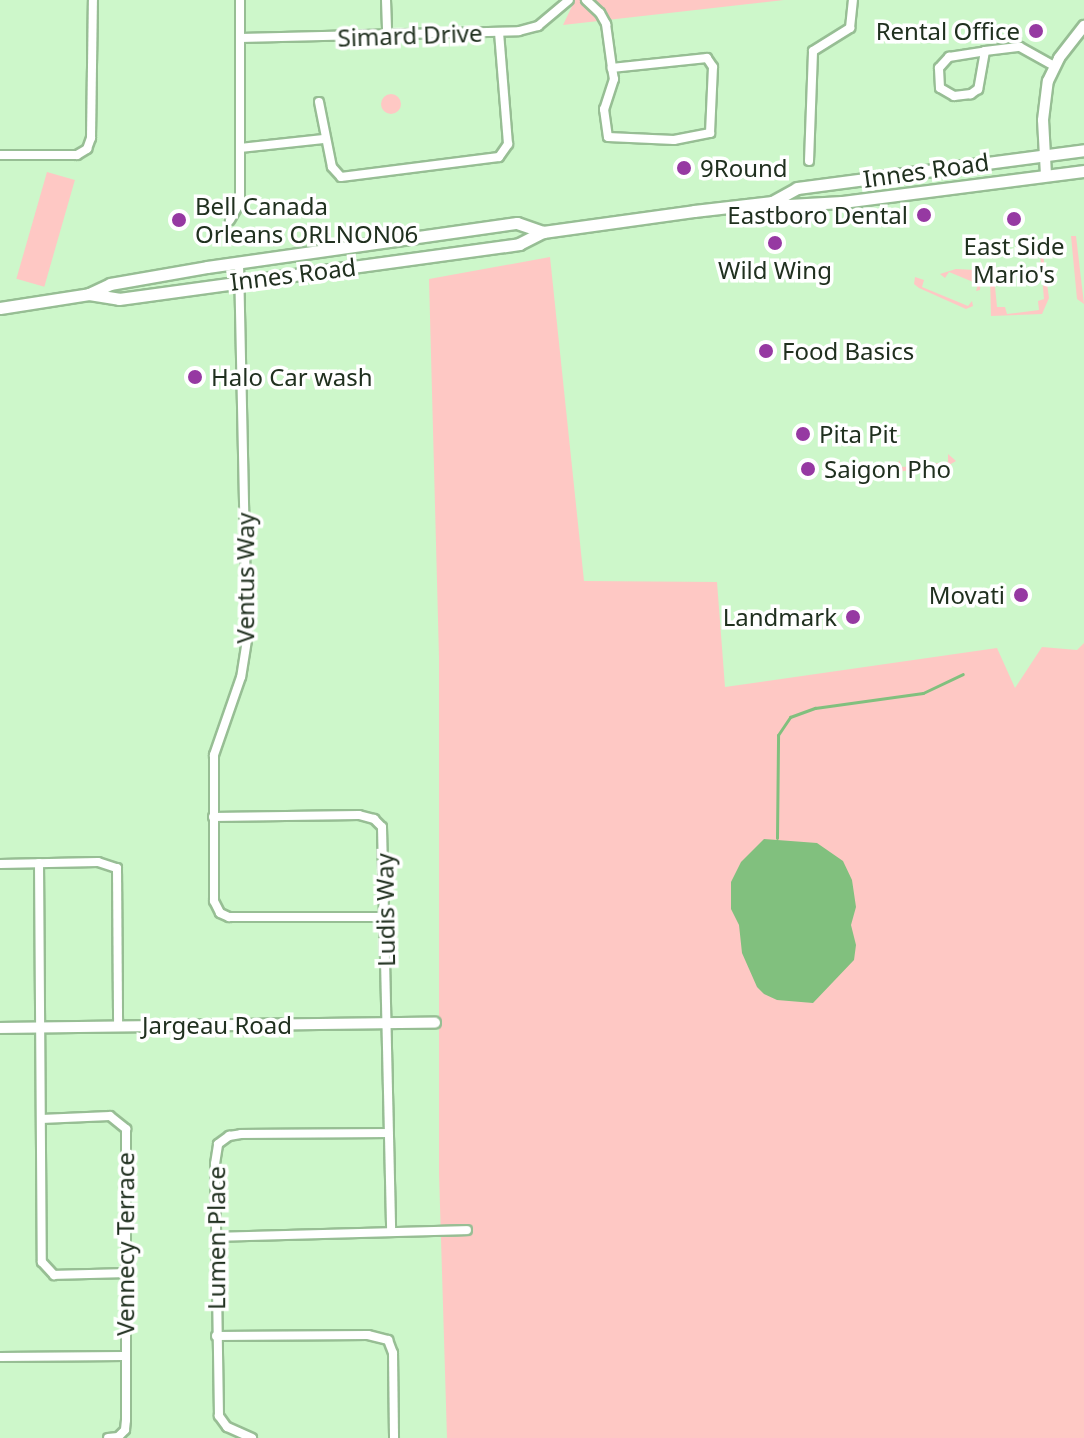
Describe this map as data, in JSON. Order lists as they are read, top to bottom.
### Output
{
  "streets": {
    "main road": ["Innes Road"],
    "street": [
      "Simard Drive",
      "Ventus Way",
      "Ludis Way",
      "Jargeau Road",
      "Lumen Place",
      "Vennecy Terrace"
    ]
  },
  "crossings": [
    ["Innes Road", "Ventus Way"],
    ["Ventus Way", "Ludis Way"],
    ["Ludis Way", "Jargeau Road"],
    ["Ludis Way", "Lumen Place"]
  ],
  "places": [
    "Rental Office",
    "9Round",
    "Eastboro Dental",
    "East Side Mario's",
    "Bell Canada Orleans ORLNON06",
    "Wild Wing",
    "Food Basics",
    "Halo Car wash",
    "Pita Pit",
    "Saigon Pho",
    "Movati",
    "Landmark"
  ]
}
